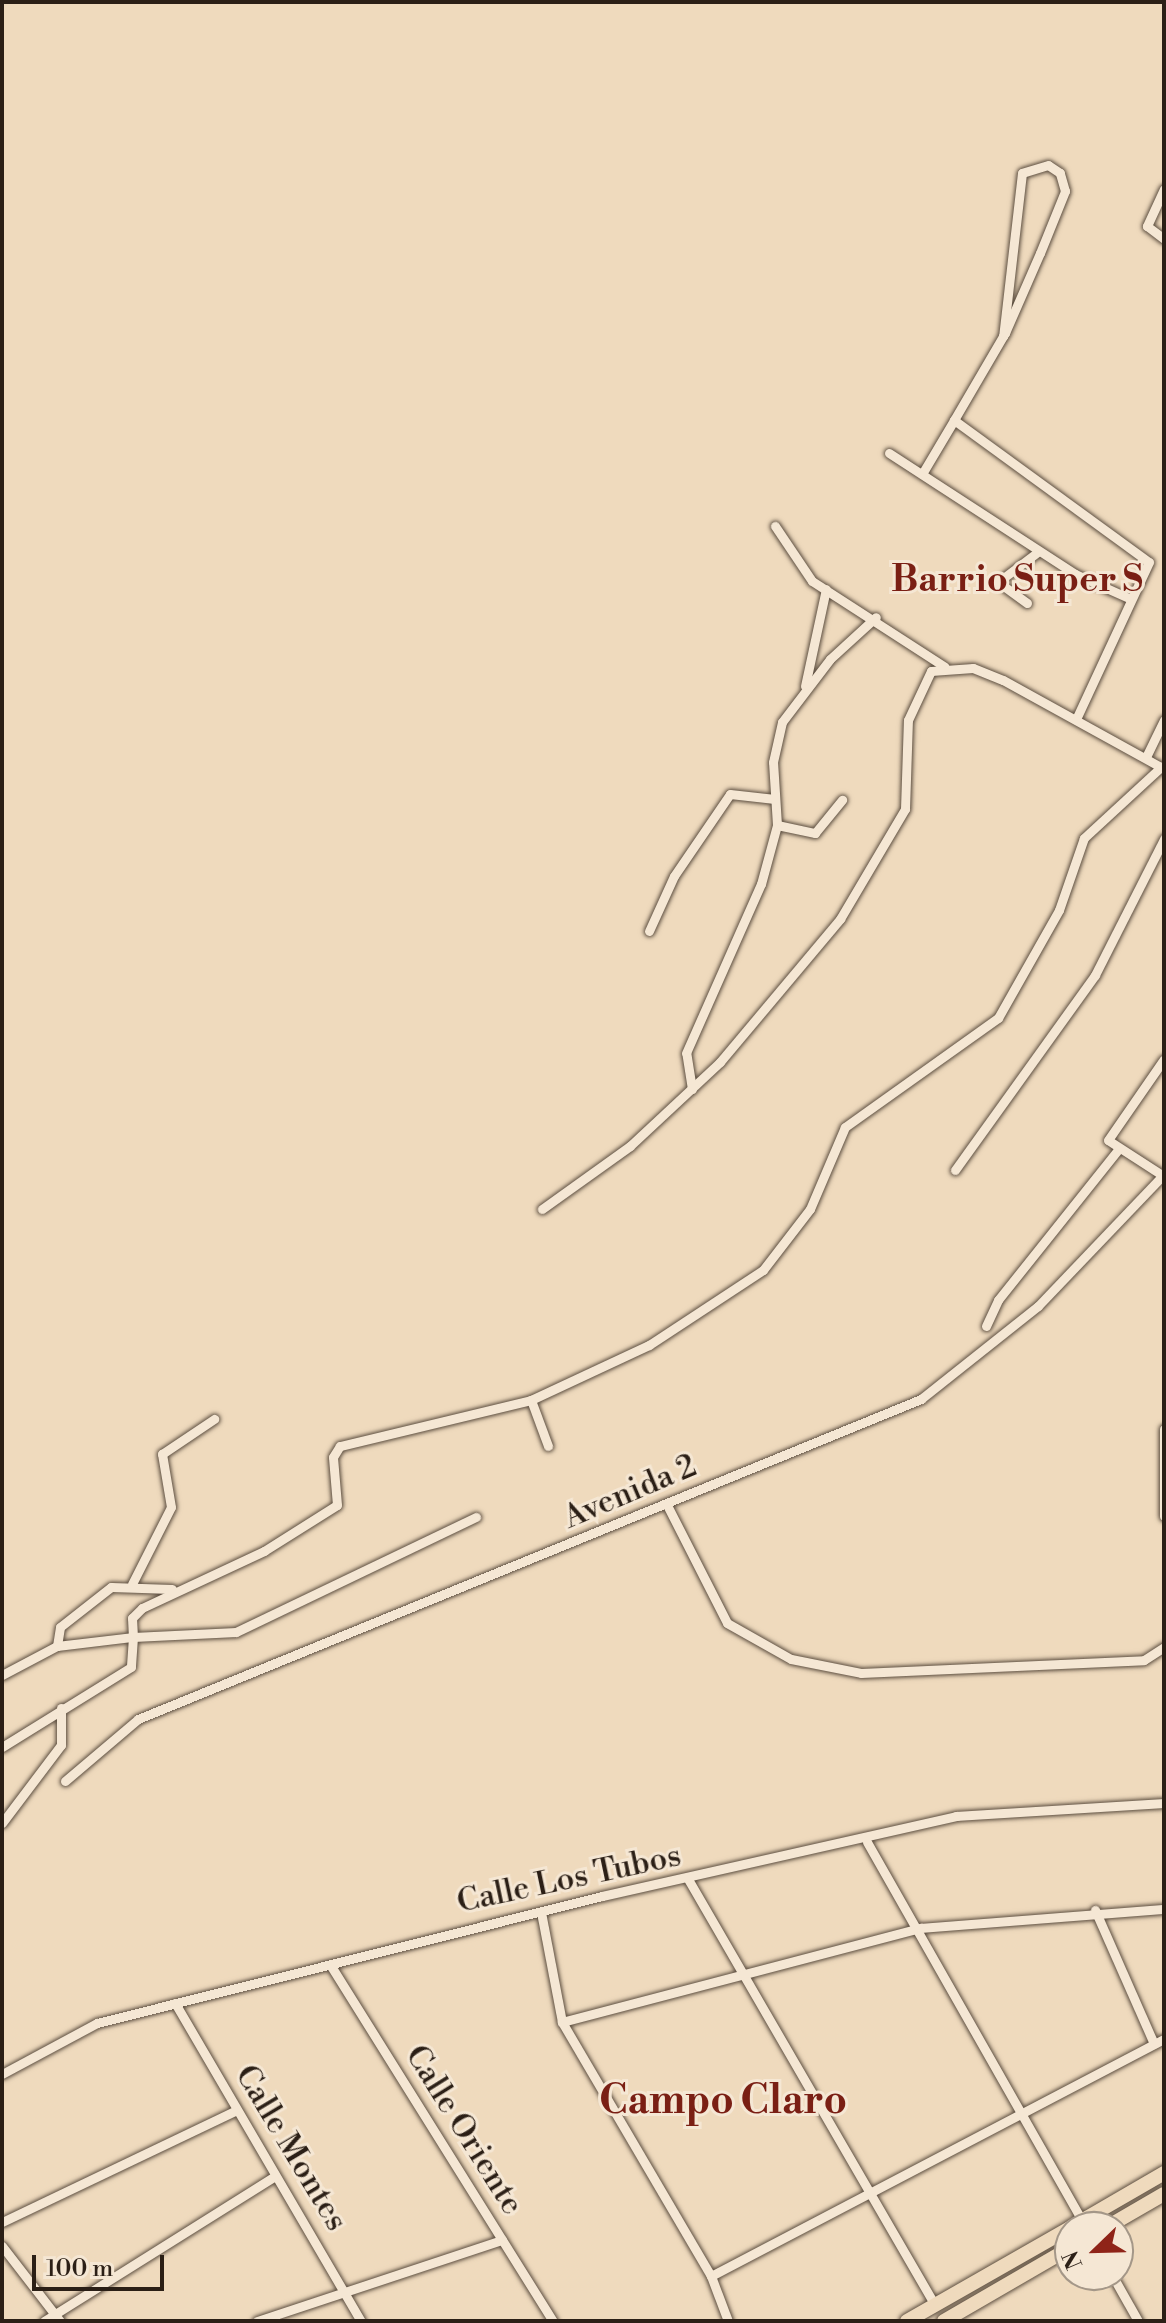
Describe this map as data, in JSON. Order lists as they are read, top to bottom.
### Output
{
  "streets": {
    "street": [
      "Avenida 2",
      "Calle Los Tubos",
      "Calle Oriente",
      "Calle Montes"
    ]
  },
  "crossings": [
    ["Calle Los Tubos", "Calle Oriente"],
    ["Calle Los Tubos", "Calle Montes"]
  ],
  "districts": ["Barrio Super S", "Campo Claro"],
  "scale_bar": "100 m",
  "north": "bottom left"
}
